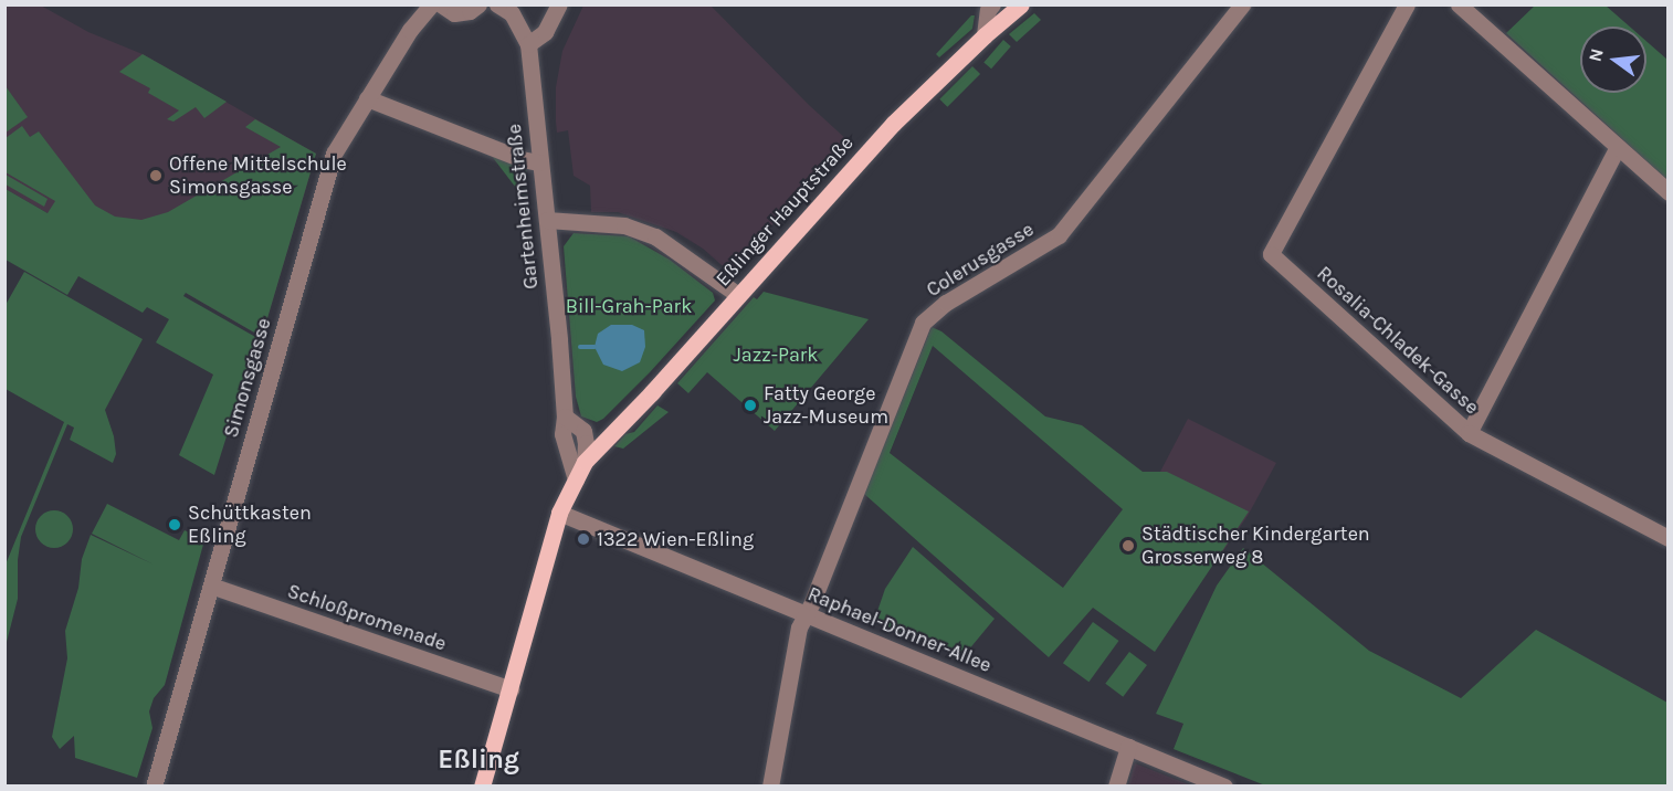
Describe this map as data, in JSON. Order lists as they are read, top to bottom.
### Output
{
  "streets": {
    "main road": ["Eßlinger Hauptstraße"],
    "street": [
      "Gartenheimstraße",
      "Colerusgasse",
      "Rosalia-Chladek-Gasse",
      "Simonsgasse",
      "Schloßpromenade",
      "Raphael-Donner-Allee"
    ]
  },
  "crossings": [
    ["Gartenheimstraße", "Eßlinger Hauptstraße"],
    ["Eßlinger Hauptstraße", "Schloßpromenade"],
    ["Eßlinger Hauptstraße", "Raphael-Donner-Allee"],
    ["Colerusgasse", "Raphael-Donner-Allee"],
    ["Simonsgasse", "Schloßpromenade"]
  ],
  "districts": ["Eßling"],
  "parks": ["Bill-Grah-Park", "Jazz-Park"],
  "places": [
    "Offene Mittelschule Simonsgasse",
    "Fatty George Jazz-Museum",
    "Schüttkasten Eßling",
    "1322 Wien-Eßling",
    "Städtischer Kindergarten Grosserweg 8"
  ],
  "north": "left"
}
